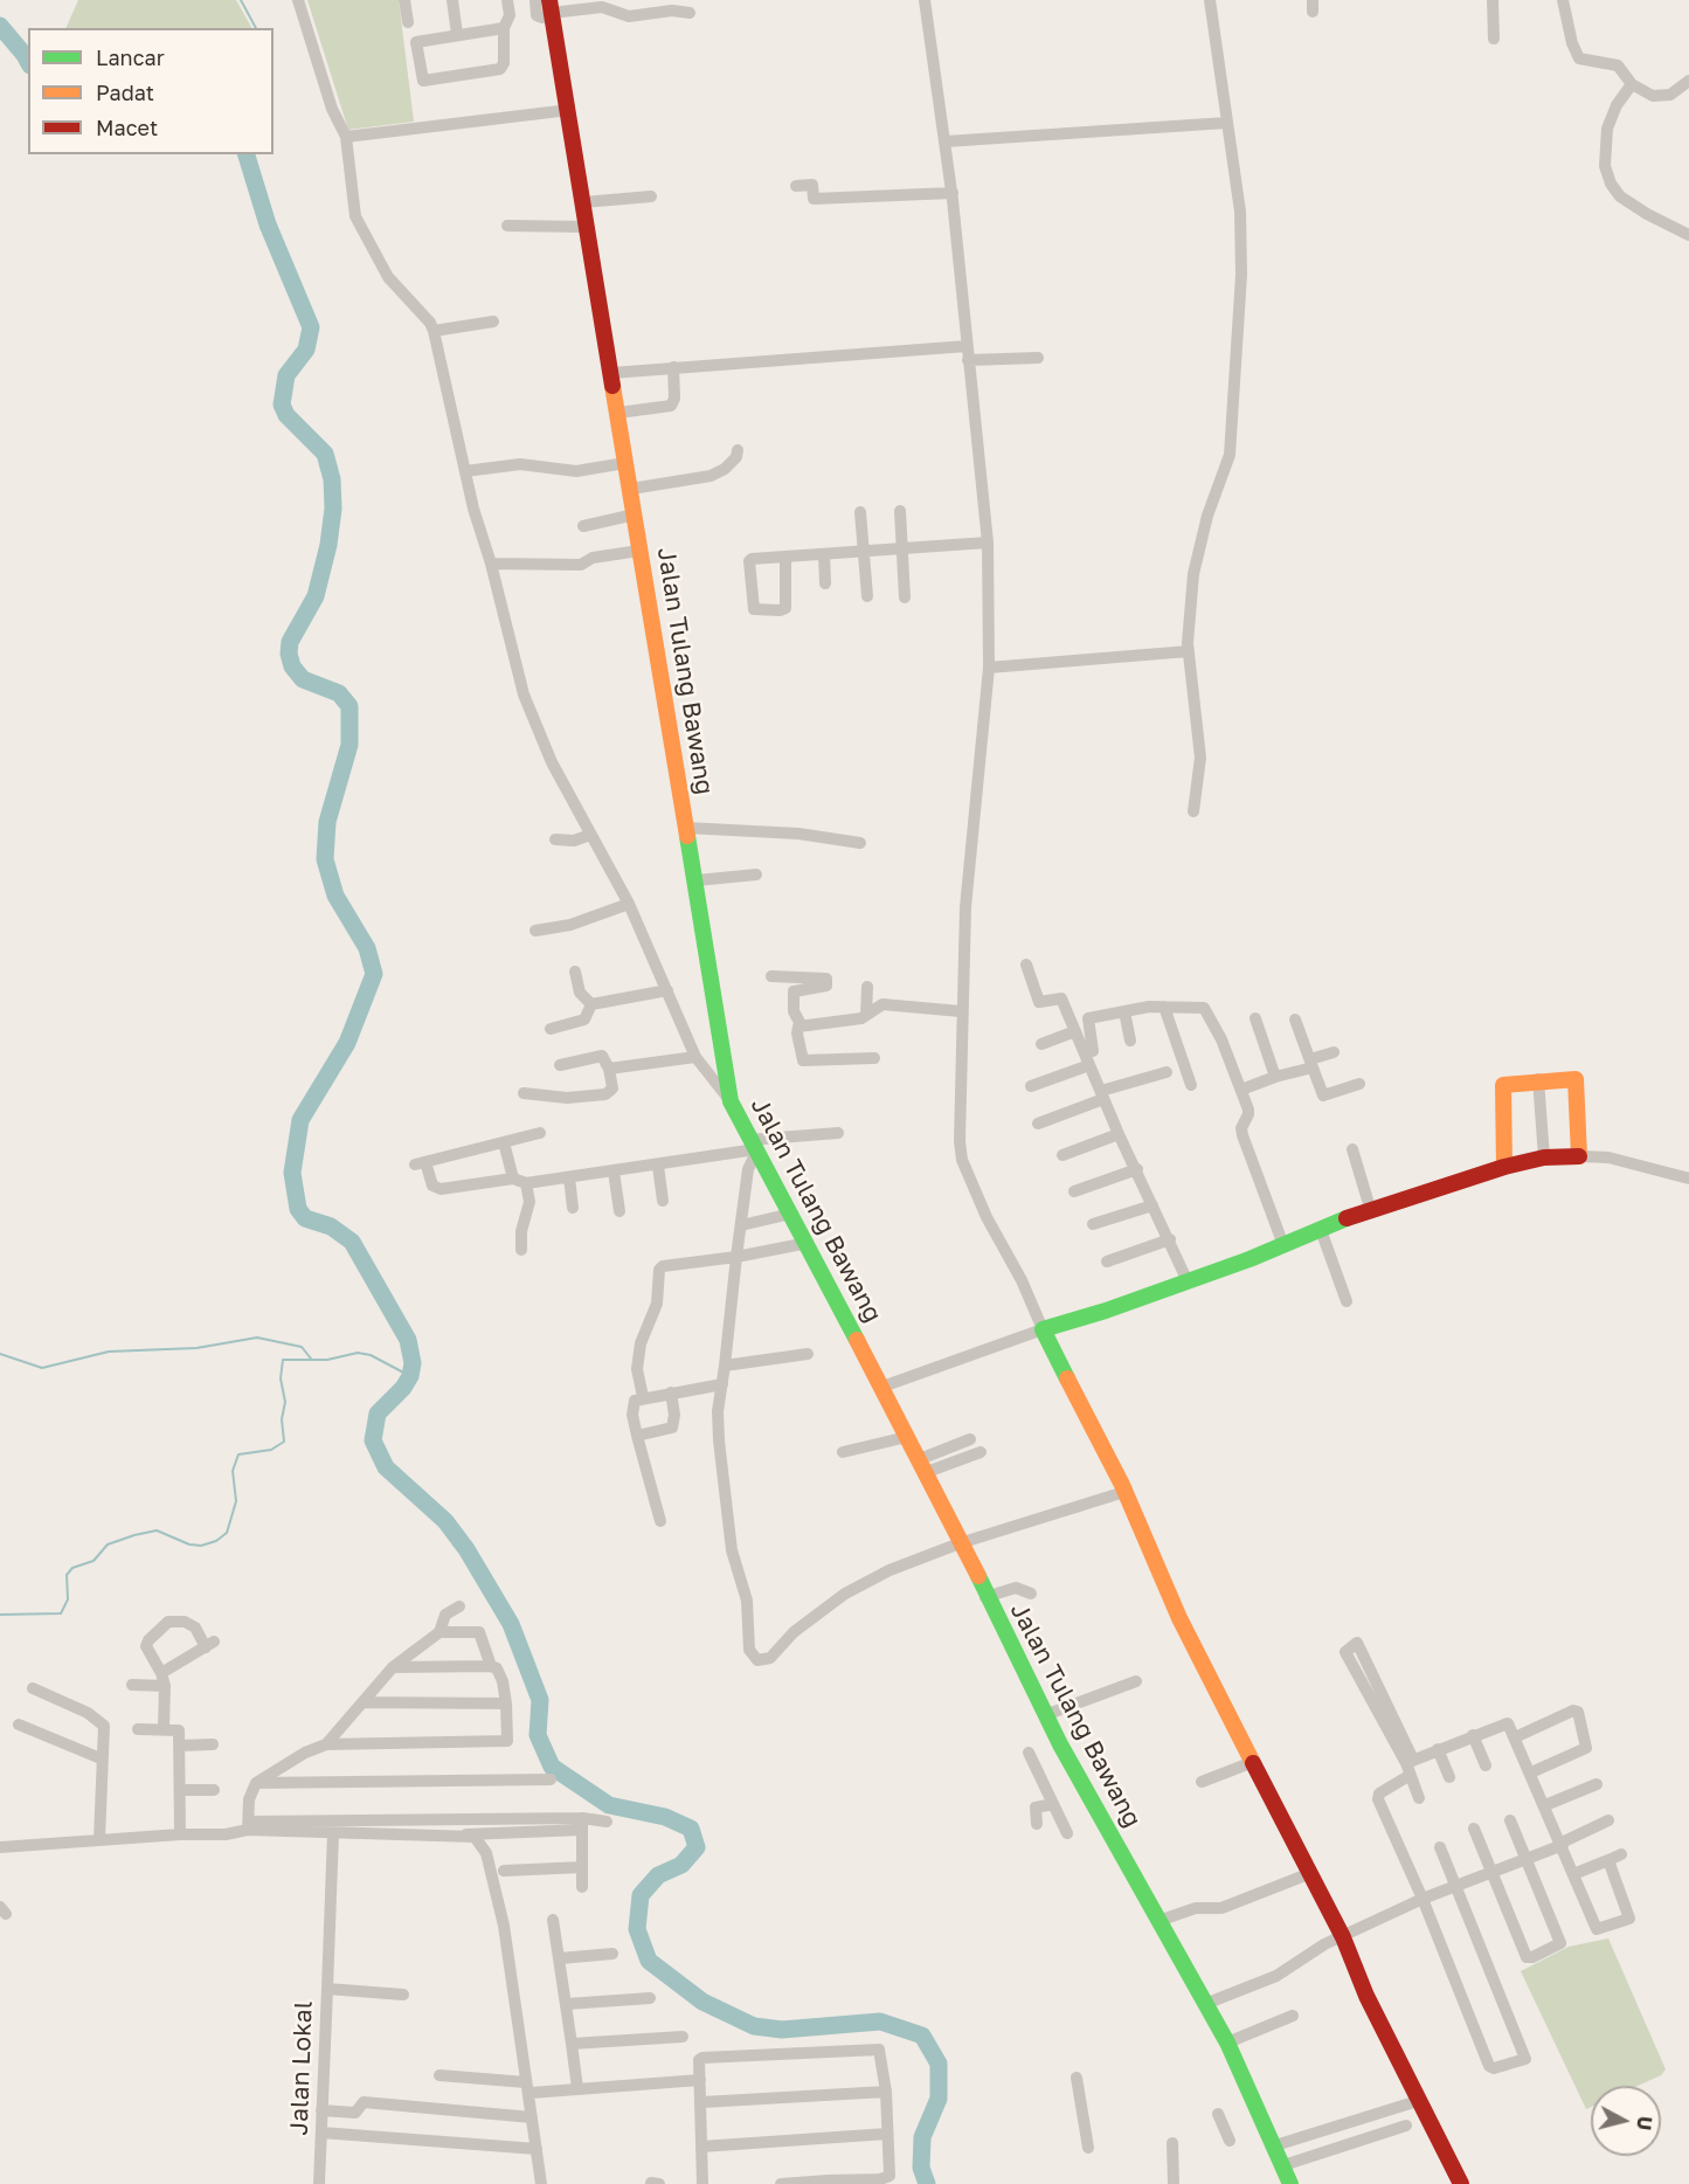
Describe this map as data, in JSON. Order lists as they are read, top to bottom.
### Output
{
  "streets": {
    "street": ["Jalan Tulang Bawang", "Jalan Lokal"]
  },
  "legend": ["Lancar", "Padat", "Macet"],
  "north": "right"
}
